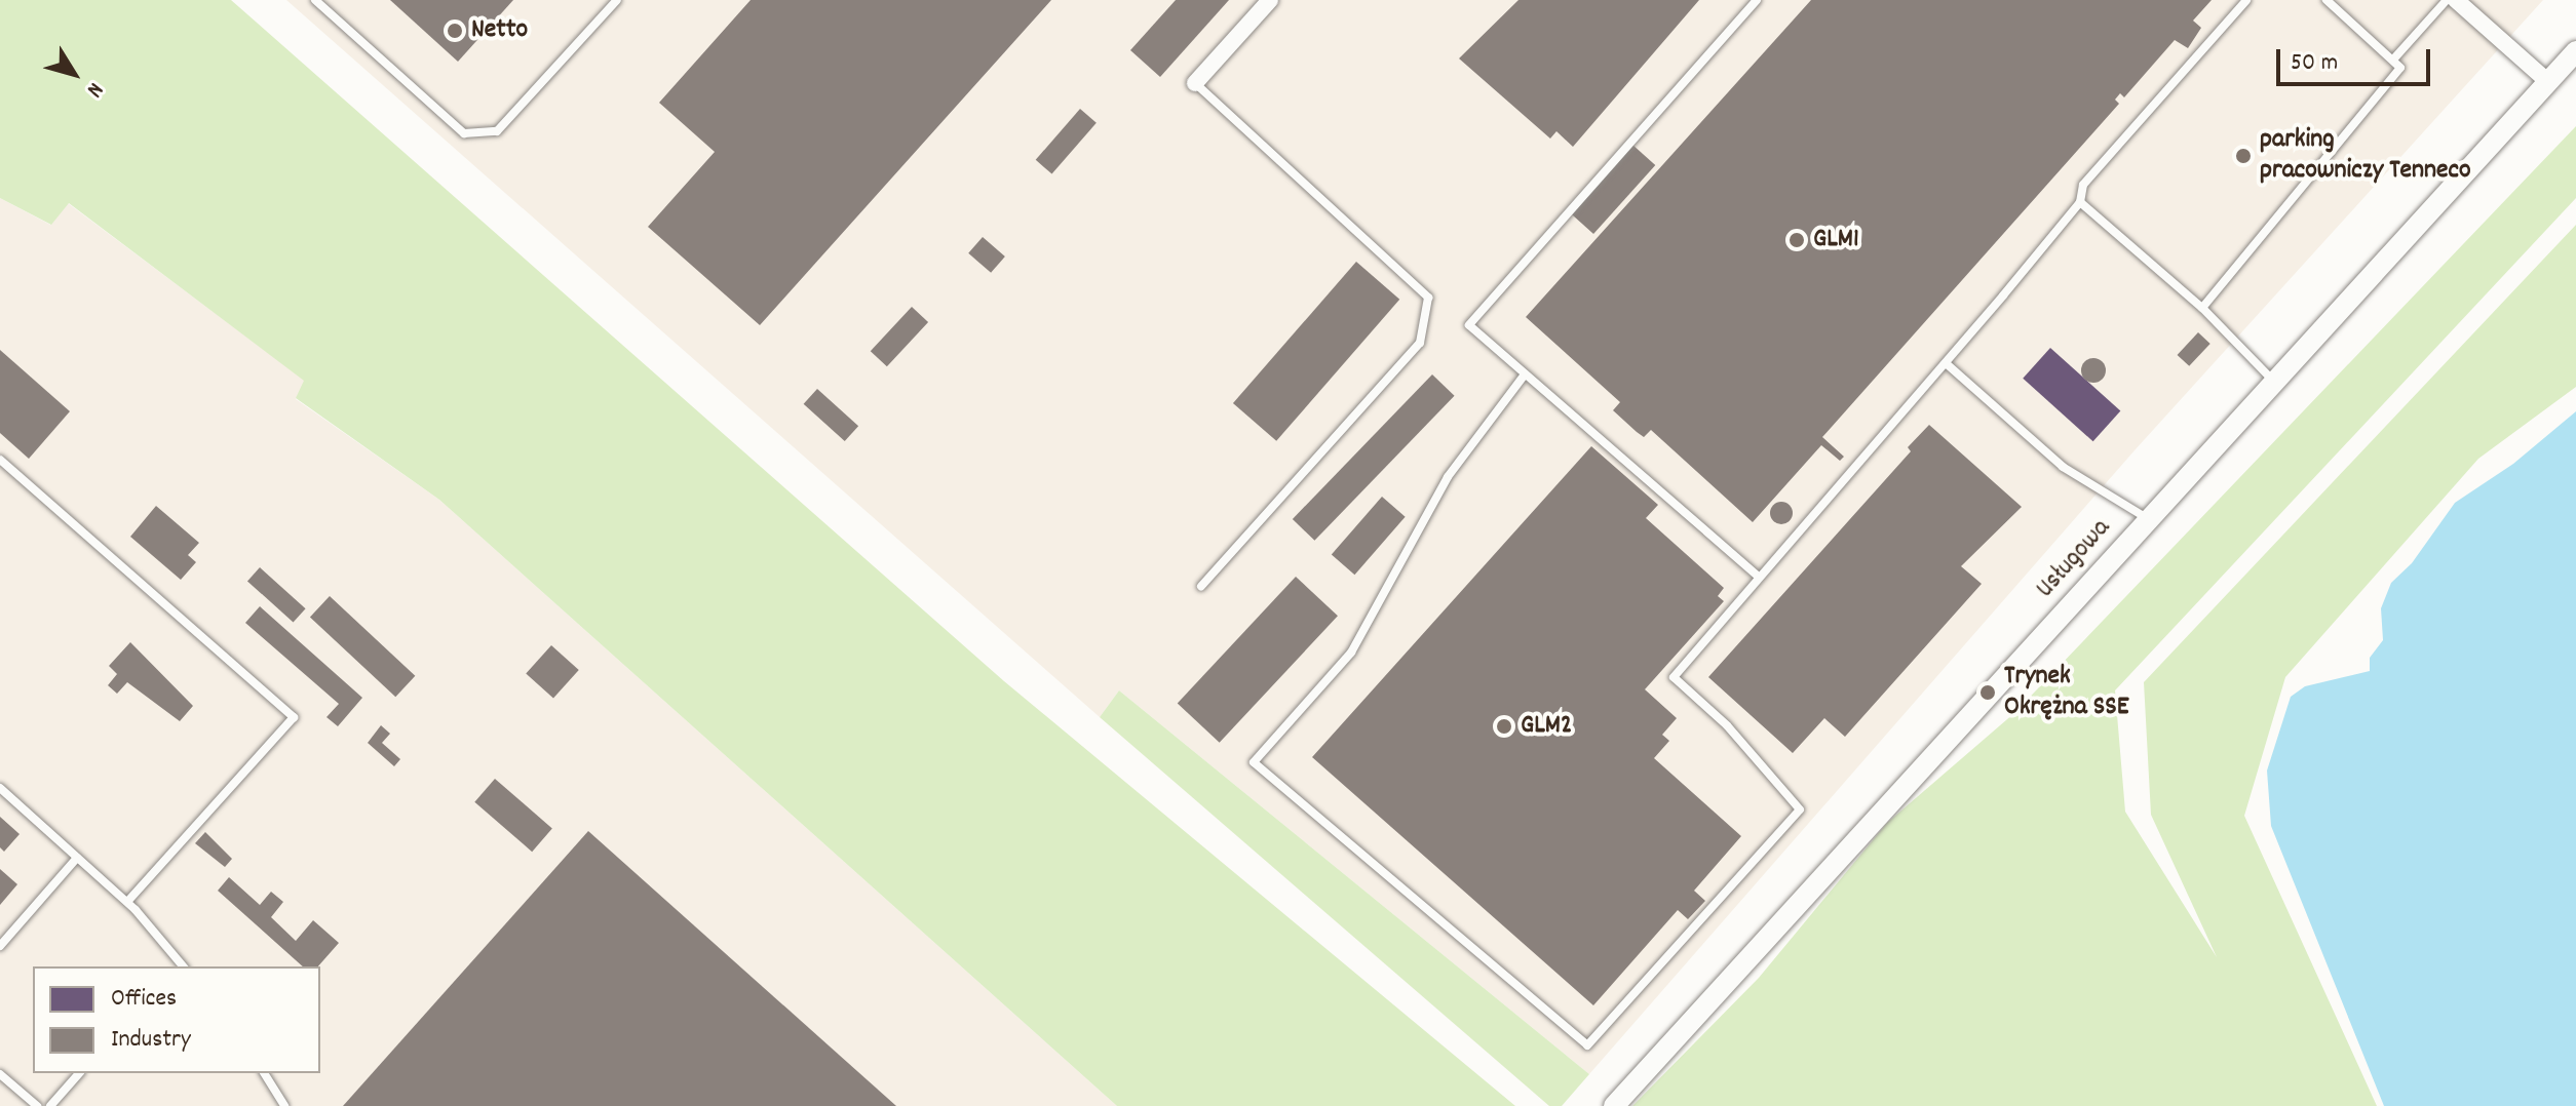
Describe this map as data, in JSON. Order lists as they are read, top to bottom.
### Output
{
  "streets": {
    "street": ["Usługowa"]
  },
  "places": [
    "Netto",
    "parking pracowniczy Tenneco",
    "GLM1",
    "Trynek Okrężna SSE",
    "GLM2"
  ],
  "legend": ["Offices", "Industry"],
  "scale_bar": "50 m",
  "north": "bottom right"
}
